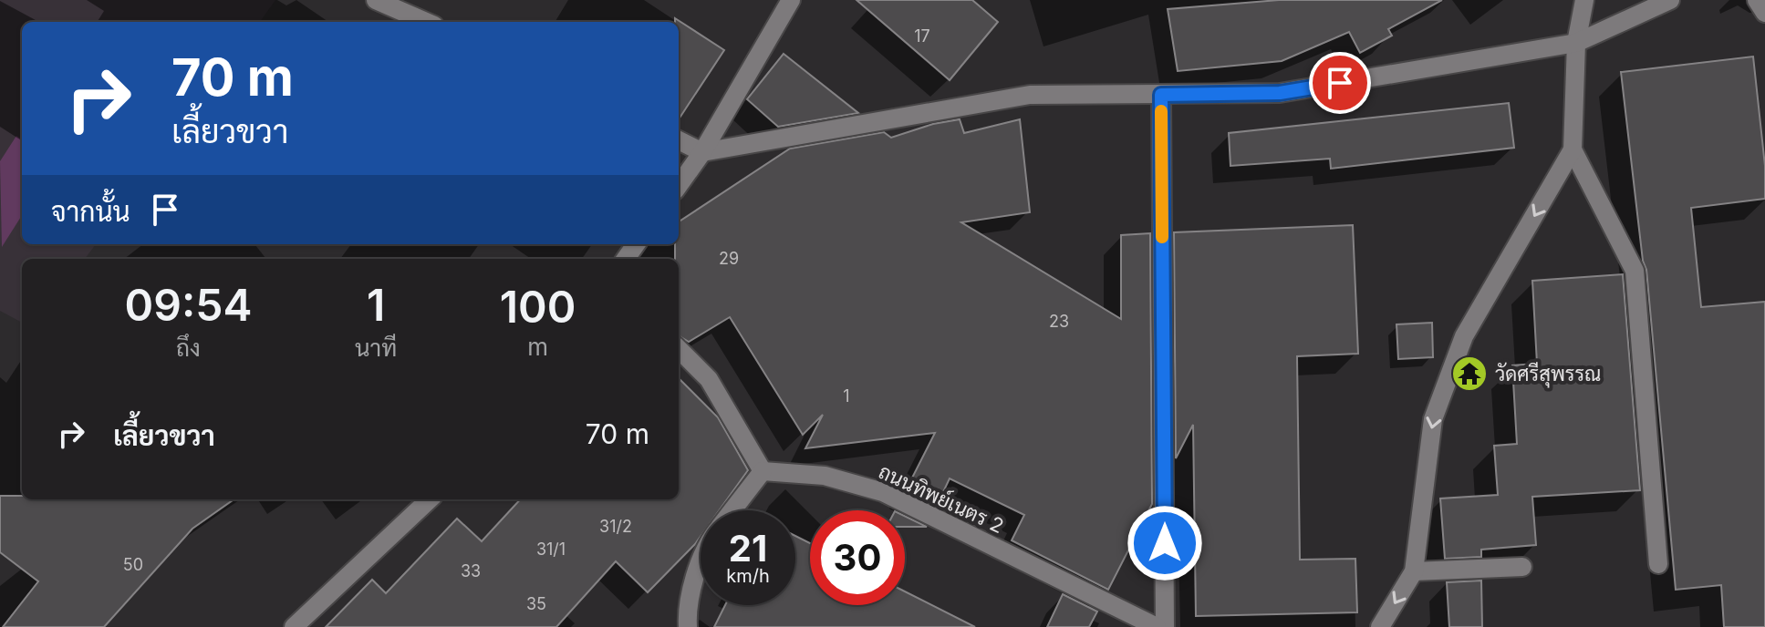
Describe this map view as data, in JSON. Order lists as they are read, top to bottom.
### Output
{
  "streets": {
    "street": ["ถนนทิพย์เนตร 2"]
  },
  "places": {
    "temple": ["วัดศรีสุพรรณ"]
  },
  "house_numbers": [
    "17",
    "29",
    "23",
    "1",
    "31/2",
    "31/1",
    "50",
    "33",
    "35"
  ],
  "page": {
    "turn": ["70 m", "เลี้ยวขวา"],
    "then": "จากนั้น",
    "eta": [
      "09:54",
      "ถึง",
      "1",
      "นาที",
      "100",
      "m"
    ],
    "list": [
      {
        "name": "เลี้ยวขวา",
        "value": "70 m"
      }
    ],
    "speed": "21 km/h",
    "limit": "30"
  }
}
